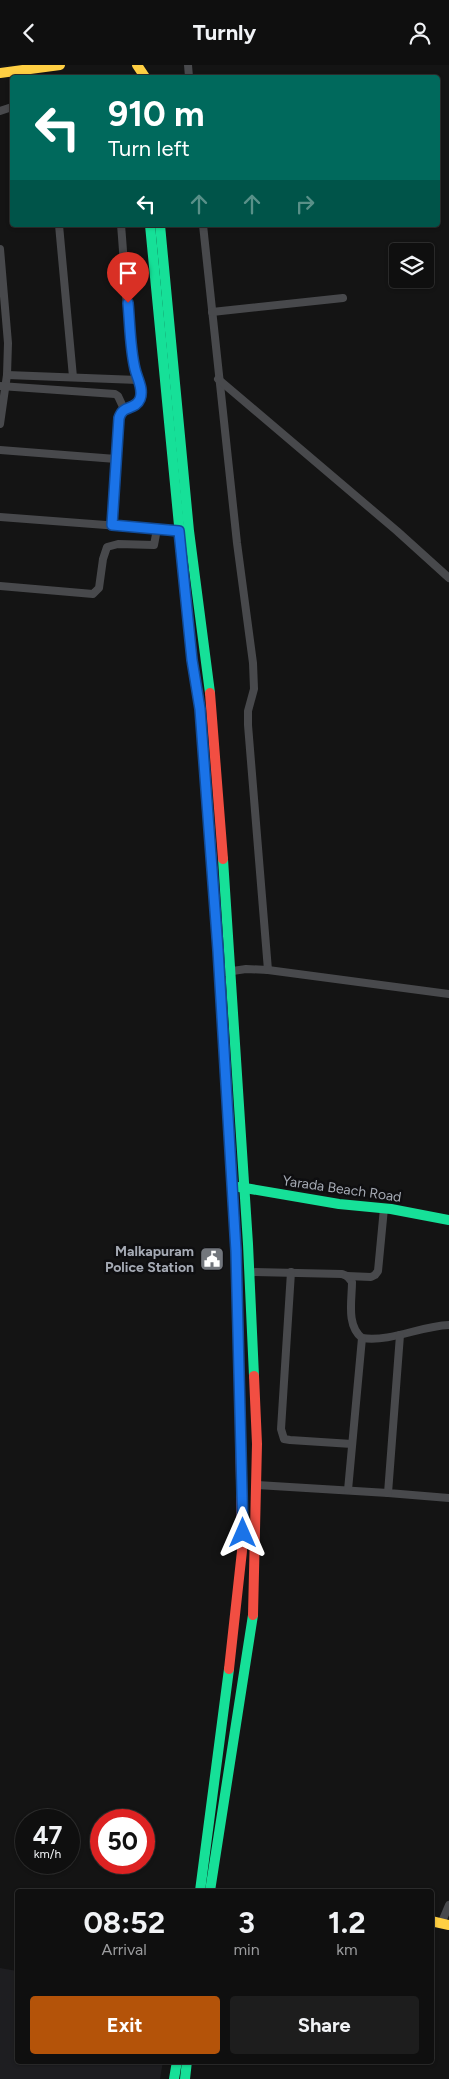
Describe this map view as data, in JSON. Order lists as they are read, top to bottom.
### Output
{
  "streets": {
    "main road": ["Yarada Beach Road"]
  },
  "places": {
    "public building": ["Malkapuram Police Station"]
  },
  "page": {
    "header": "Turnly",
    "turn": ["910 m", "Turn left"],
    "speed": "47 km/h",
    "limit": "50",
    "eta": [
      "08:52",
      "Arrival",
      "3",
      "min",
      "1.2",
      "km"
    ],
    "buttons": ["Exit", "Share"]
  }
}
